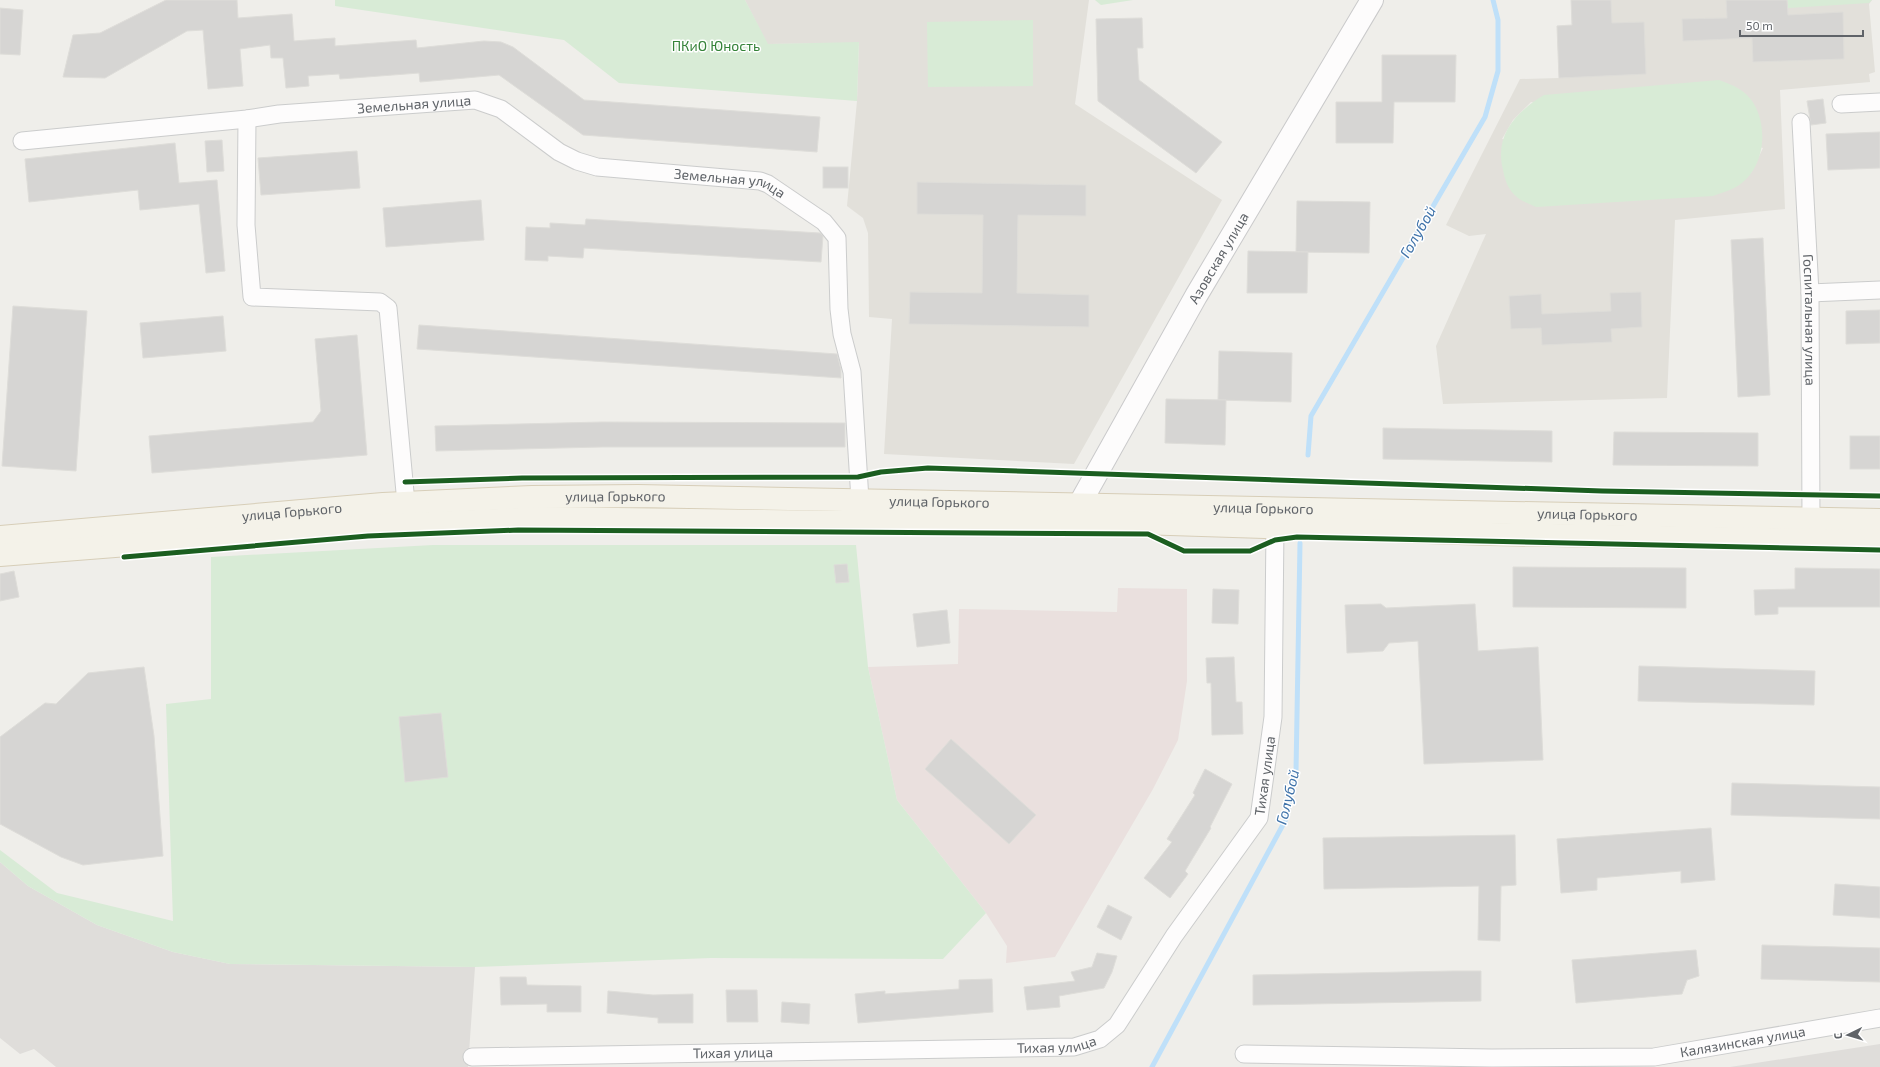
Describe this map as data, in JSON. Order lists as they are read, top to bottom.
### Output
{
  "streets": {
    "main road": ["Азовская улица", "улица Горького"],
    "street": [
      "Земельная улица",
      "Госпитальная улица",
      "Тихая улица",
      "Калязинская улица"
    ]
  },
  "crossings": [
    ["Земельная улица", "улица Горького"],
    ["Азовская улица", "улица Горького"],
    ["Госпитальная улица", "улица Горького"],
    ["улица Горького", "Тихая улица"]
  ],
  "water": ["Голубой"],
  "parks": ["ПКиО Юность"],
  "scale_bar": "50 m",
  "north": "left"
}
